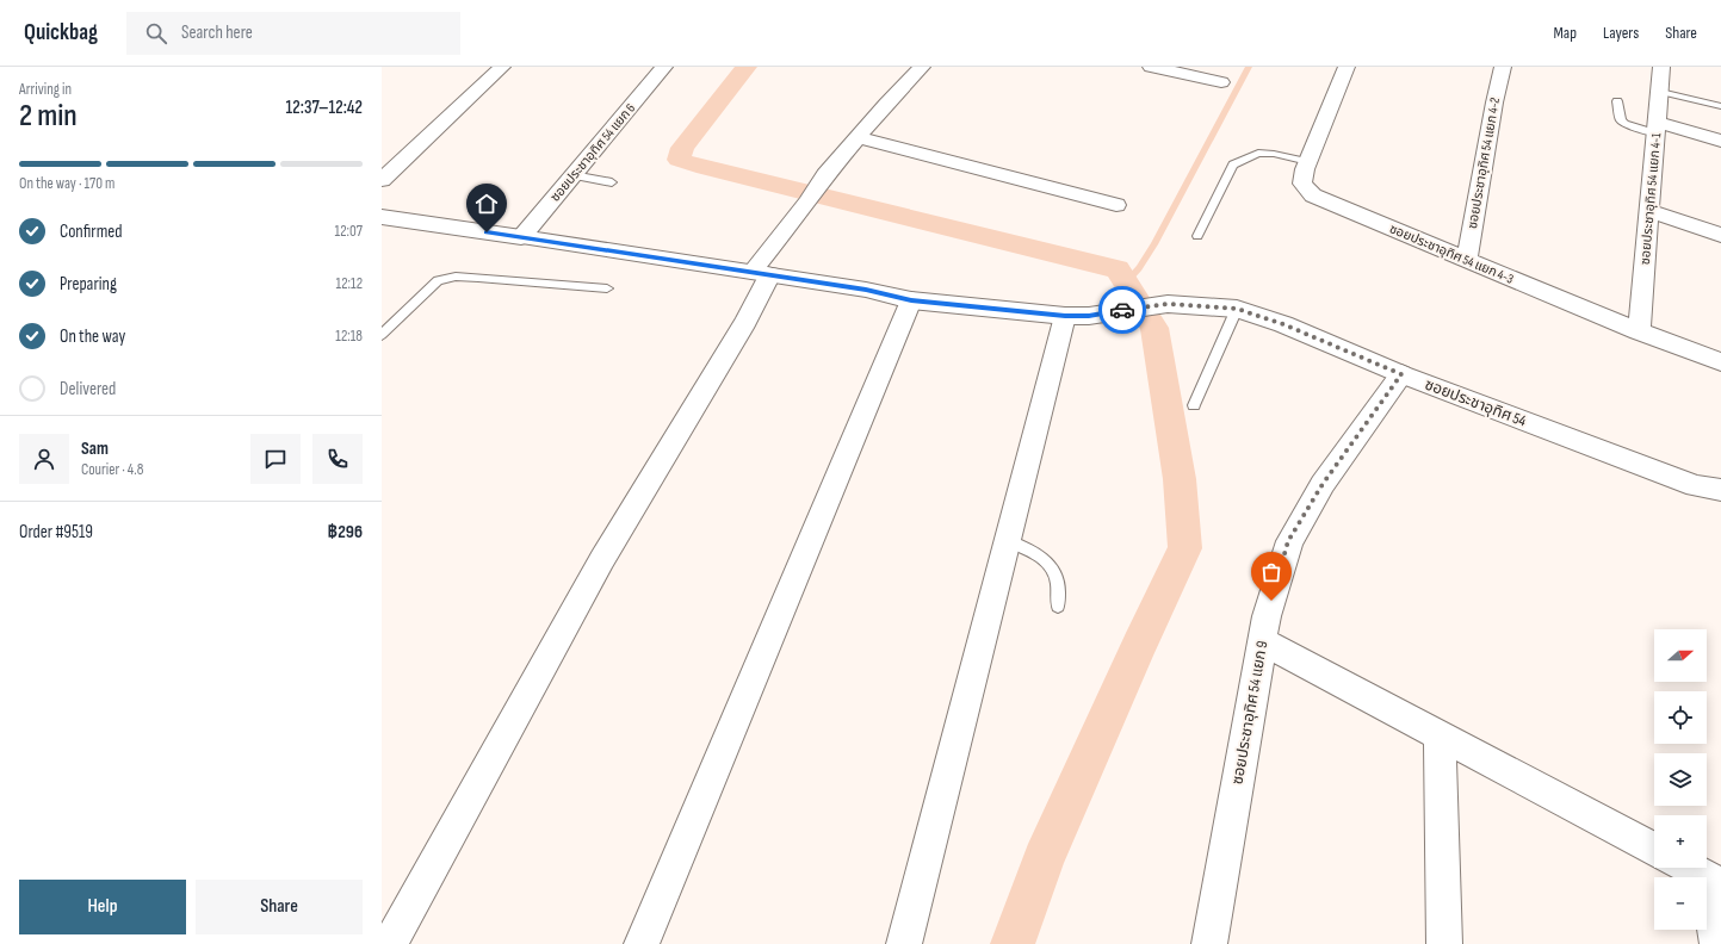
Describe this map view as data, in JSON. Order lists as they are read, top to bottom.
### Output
{
  "streets": {
    "street": [
      "ซอยประชาอุทิศ 54 แยก 6",
      "ซอยประชาอุทิศ 54 แยก 4-2",
      "ซอยประชาอุทิศ 54 แยก 4-1",
      "ซอยประชาอุทิศ 54 แยก 4-3",
      "ซอยประชาอุทิศ 54",
      "ซอยประชาอุทิศ 54 แยก 9"
    ]
  },
  "crossings": [
    ["ซอยประชาอุทิศ 54 แยก 6", "ซอยประชาอุทิศ 54"],
    ["ซอยประชาอุทิศ 54 แยก 4-2", "ซอยประชาอุทิศ 54 แยก 4-3"],
    ["ซอยประชาอุทิศ 54 แยก 4-1", "ซอยประชาอุทิศ 54 แยก 4-3"],
    ["ซอยประชาอุทิศ 54", "ซอยประชาอุทิศ 54 แยก 9"]
  ],
  "north": "right",
  "page": {
    "header": "Quickbag",
    "search": "Search here",
    "nav": ["Map", "Layers", "Share"],
    "heading": ["2 min", "Arriving in", "12:37–12:42"],
    "panel": [
      "Sam",
      "Courier · 4.8",
      "Order #9519",
      "฿296"
    ],
    "bar": "On the way · 170 m",
    "list": [
      ["Confirmed", "12:07"],
      ["Preparing", "12:12"],
      ["On the way", "12:18"],
      "Delivered"
    ],
    "map_buttons": ["+", "−"],
    "buttons": ["Help", "Share"]
  }
}
